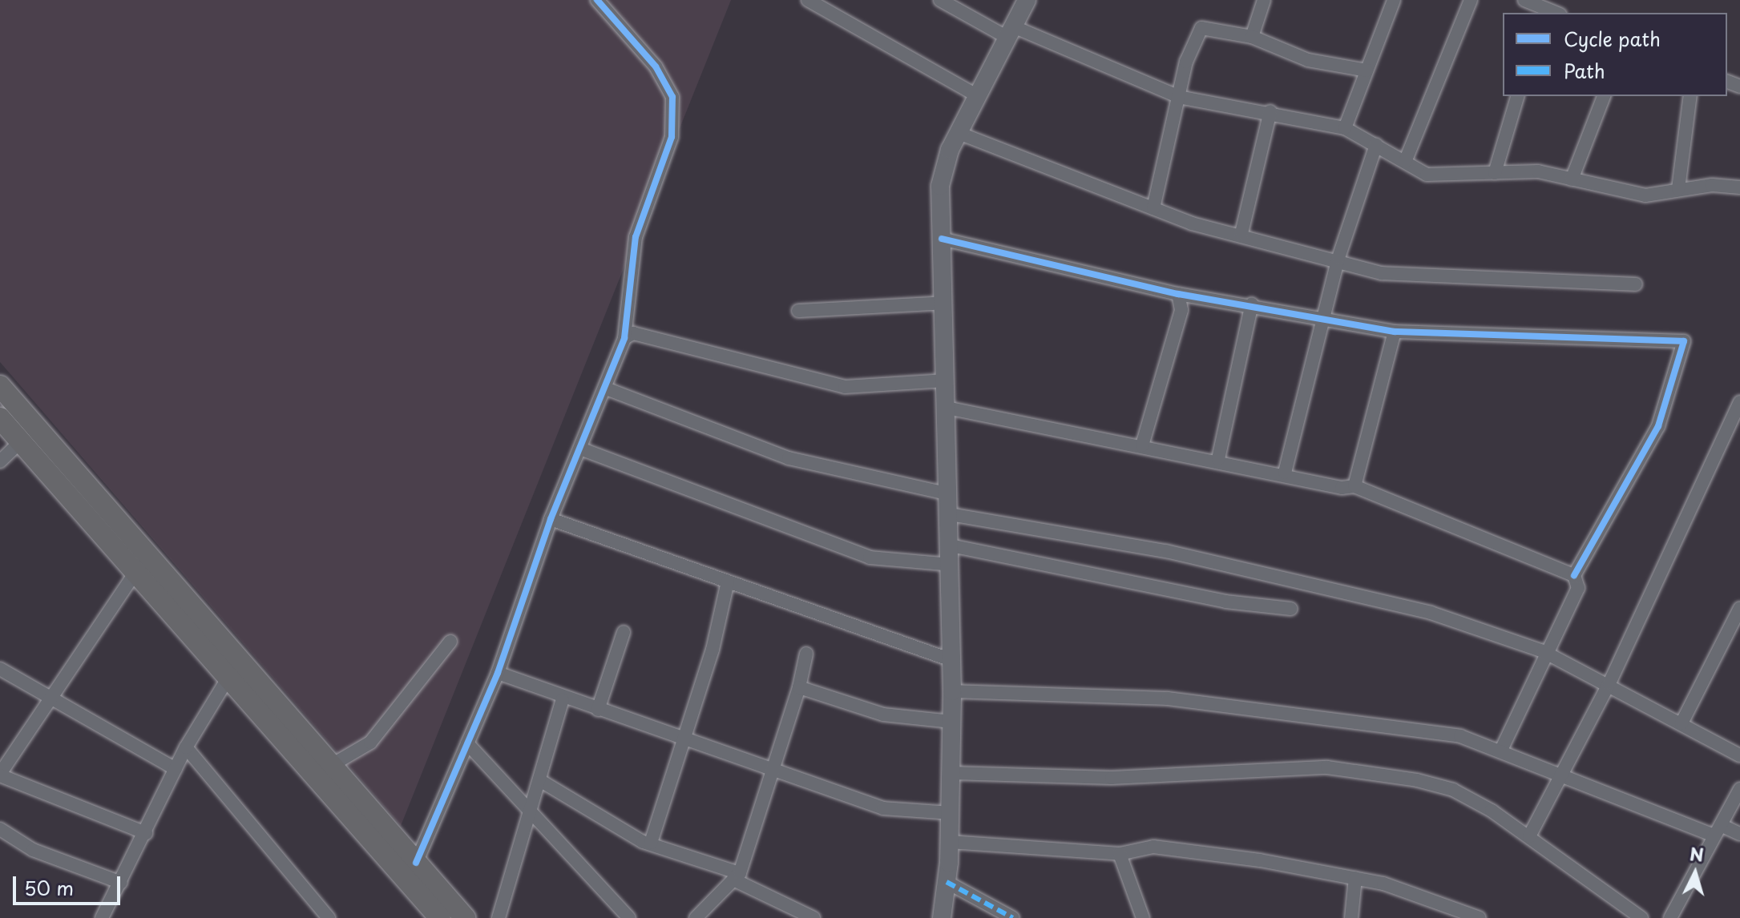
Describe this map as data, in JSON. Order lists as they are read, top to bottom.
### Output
{
  "legend": ["Cycle path", "Path"],
  "scale_bar": "50 m",
  "north": "top"
}
